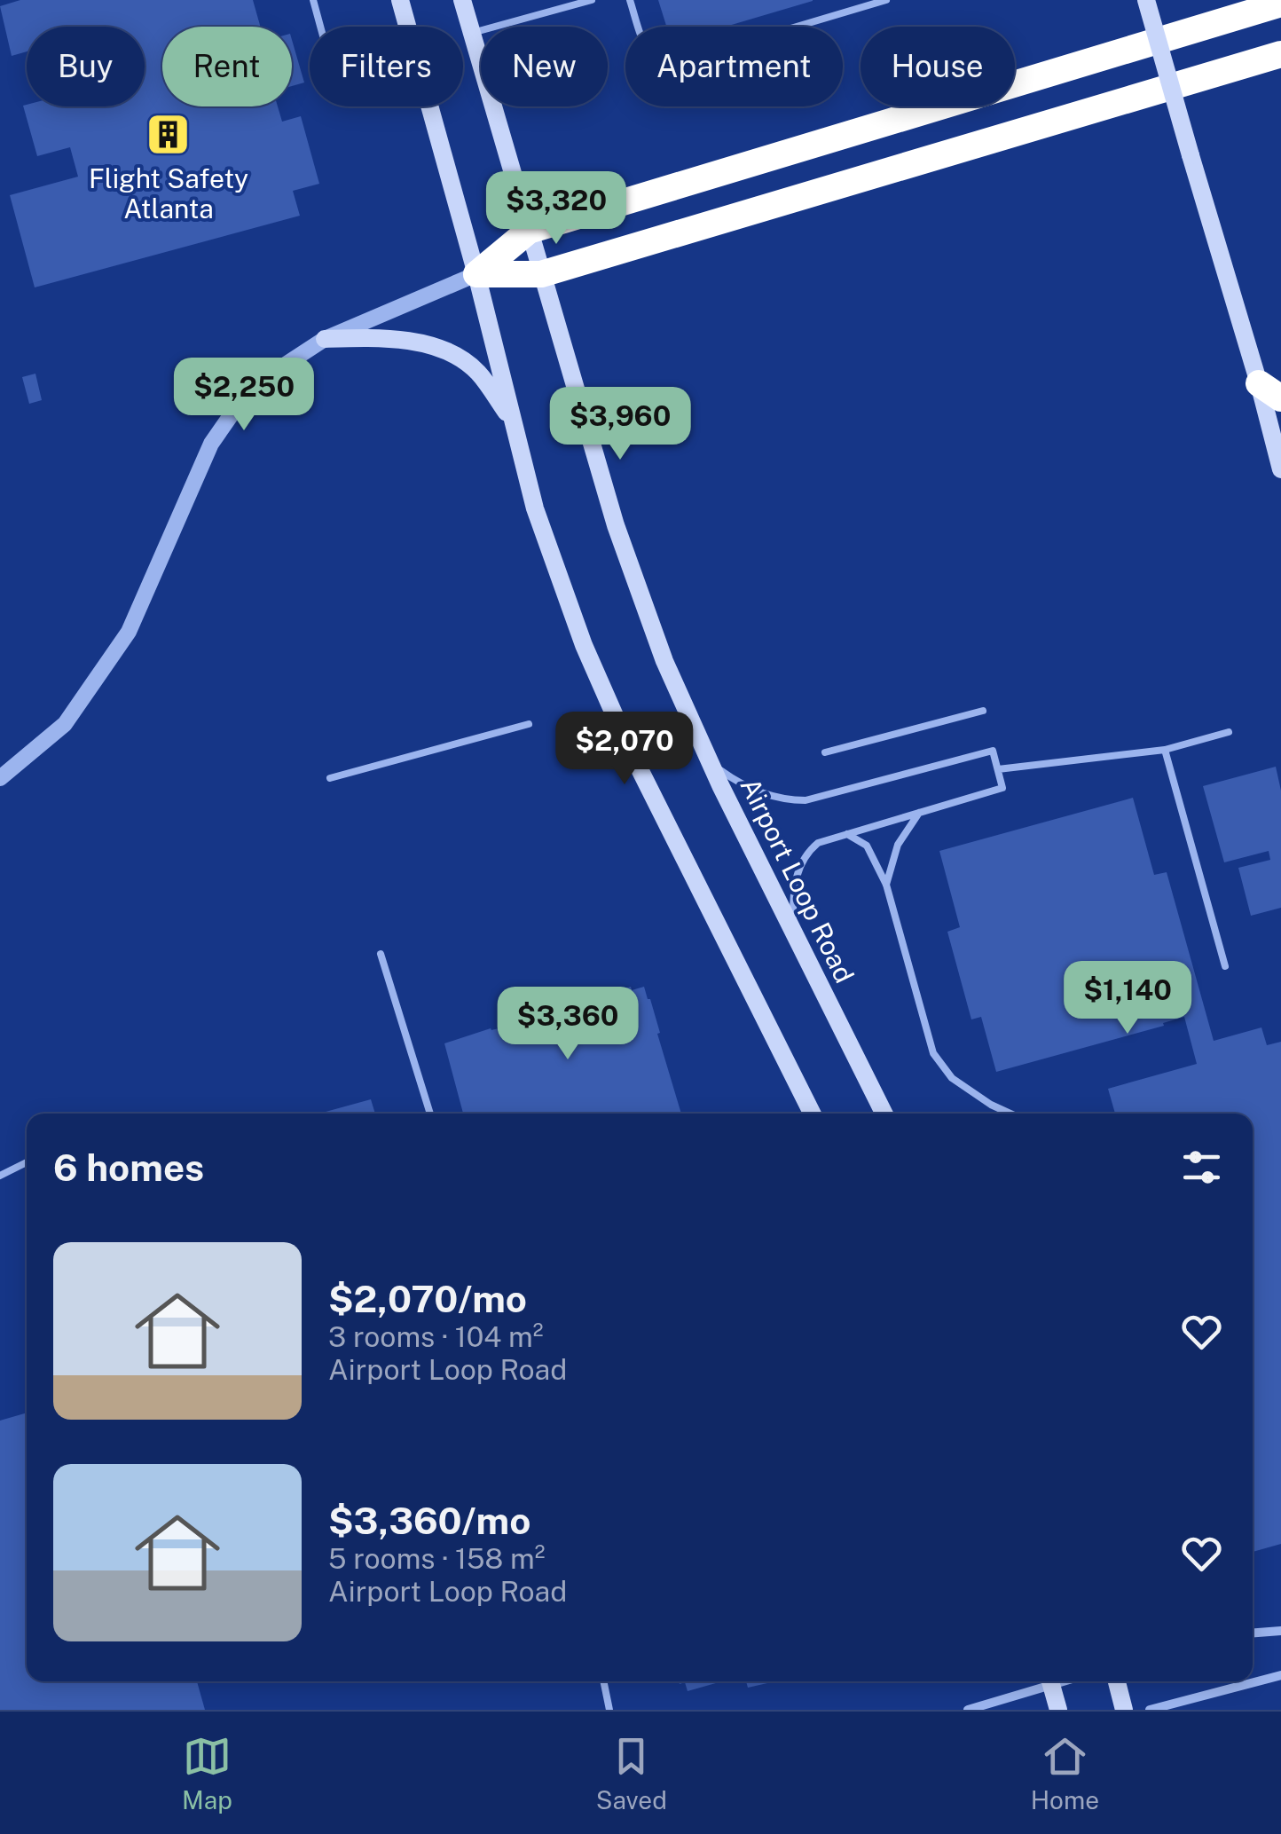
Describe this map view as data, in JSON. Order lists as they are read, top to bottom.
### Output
{
  "streets": {
    "main road": ["Airport Loop Road"]
  },
  "places": {
    "building": ["Flight Safety Atlanta"]
  },
  "page": {
    "chip": [
      "Buy",
      "Rent",
      "Filters",
      "New",
      "Apartment",
      "House"
    ],
    "price": [
      "$3,320",
      "$2,250",
      "$3,960",
      "$2,070",
      "$1,140",
      "$3,360"
    ],
    "heading": "6 homes",
    "list": [
      {
        "name": "$2,070/mo",
        "note": "3 rooms · 104 m² · Airport Loop Road"
      },
      {
        "name": "$3,360/mo",
        "note": "5 rooms · 158 m² · Airport Loop Road"
      }
    ],
    "tabs": ["Map", "Saved", "Home"]
  }
}
